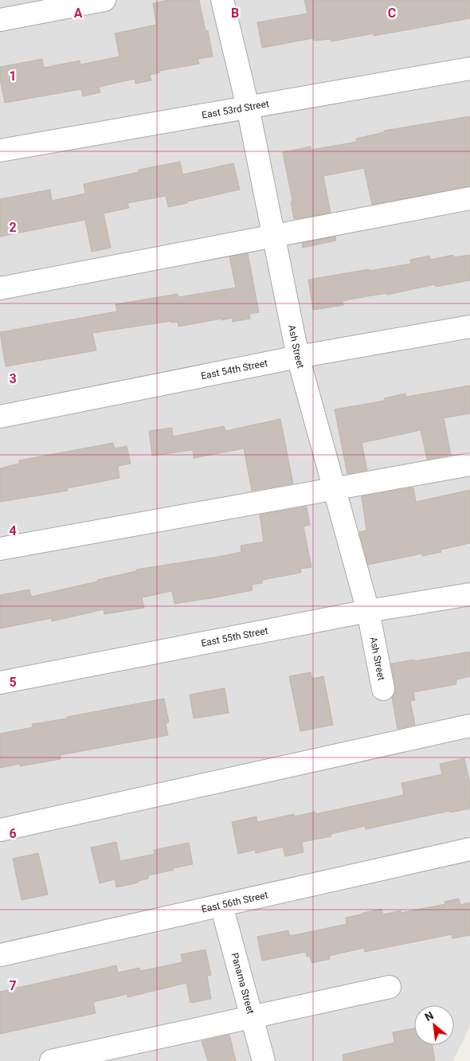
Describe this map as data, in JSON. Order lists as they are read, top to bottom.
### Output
{
  "streets": {
    "street": [
      "East 53rd Street",
      "Ash Street",
      "East 54th Street",
      "East 55th Street",
      "East 56th Street",
      "Panama Street"
    ]
  },
  "crossings": [
    ["East 53rd Street", "Ash Street"],
    ["Ash Street", "East 54th Street"],
    ["Ash Street", "East 55th Street"],
    ["East 56th Street", "Panama Street"]
  ],
  "north": "top left",
  "grid": {
    "columns": ["A", "B", "C"],
    "rows": [
      "1",
      "2",
      "3",
      "4",
      "5",
      "6",
      "7"
    ]
  }
}
